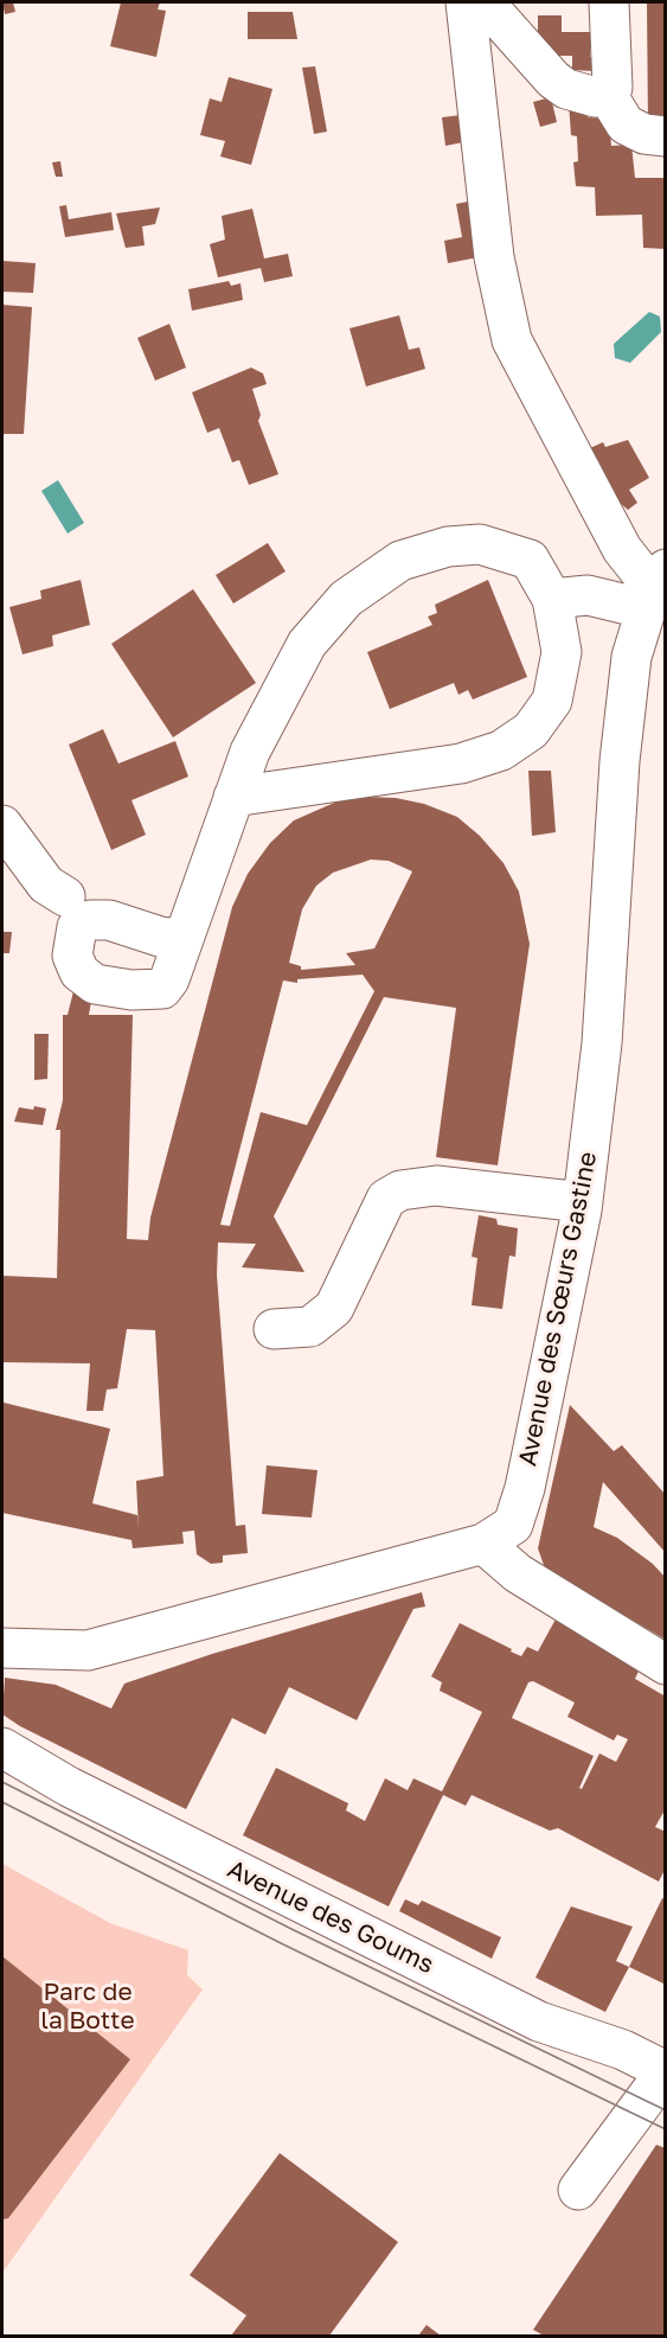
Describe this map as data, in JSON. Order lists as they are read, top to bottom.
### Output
{
  "streets": {
    "street": ["Avenue des Sœurs Gastine", "Avenue des Goums"]
  },
  "parks": ["Parc de la Botte"]
}
